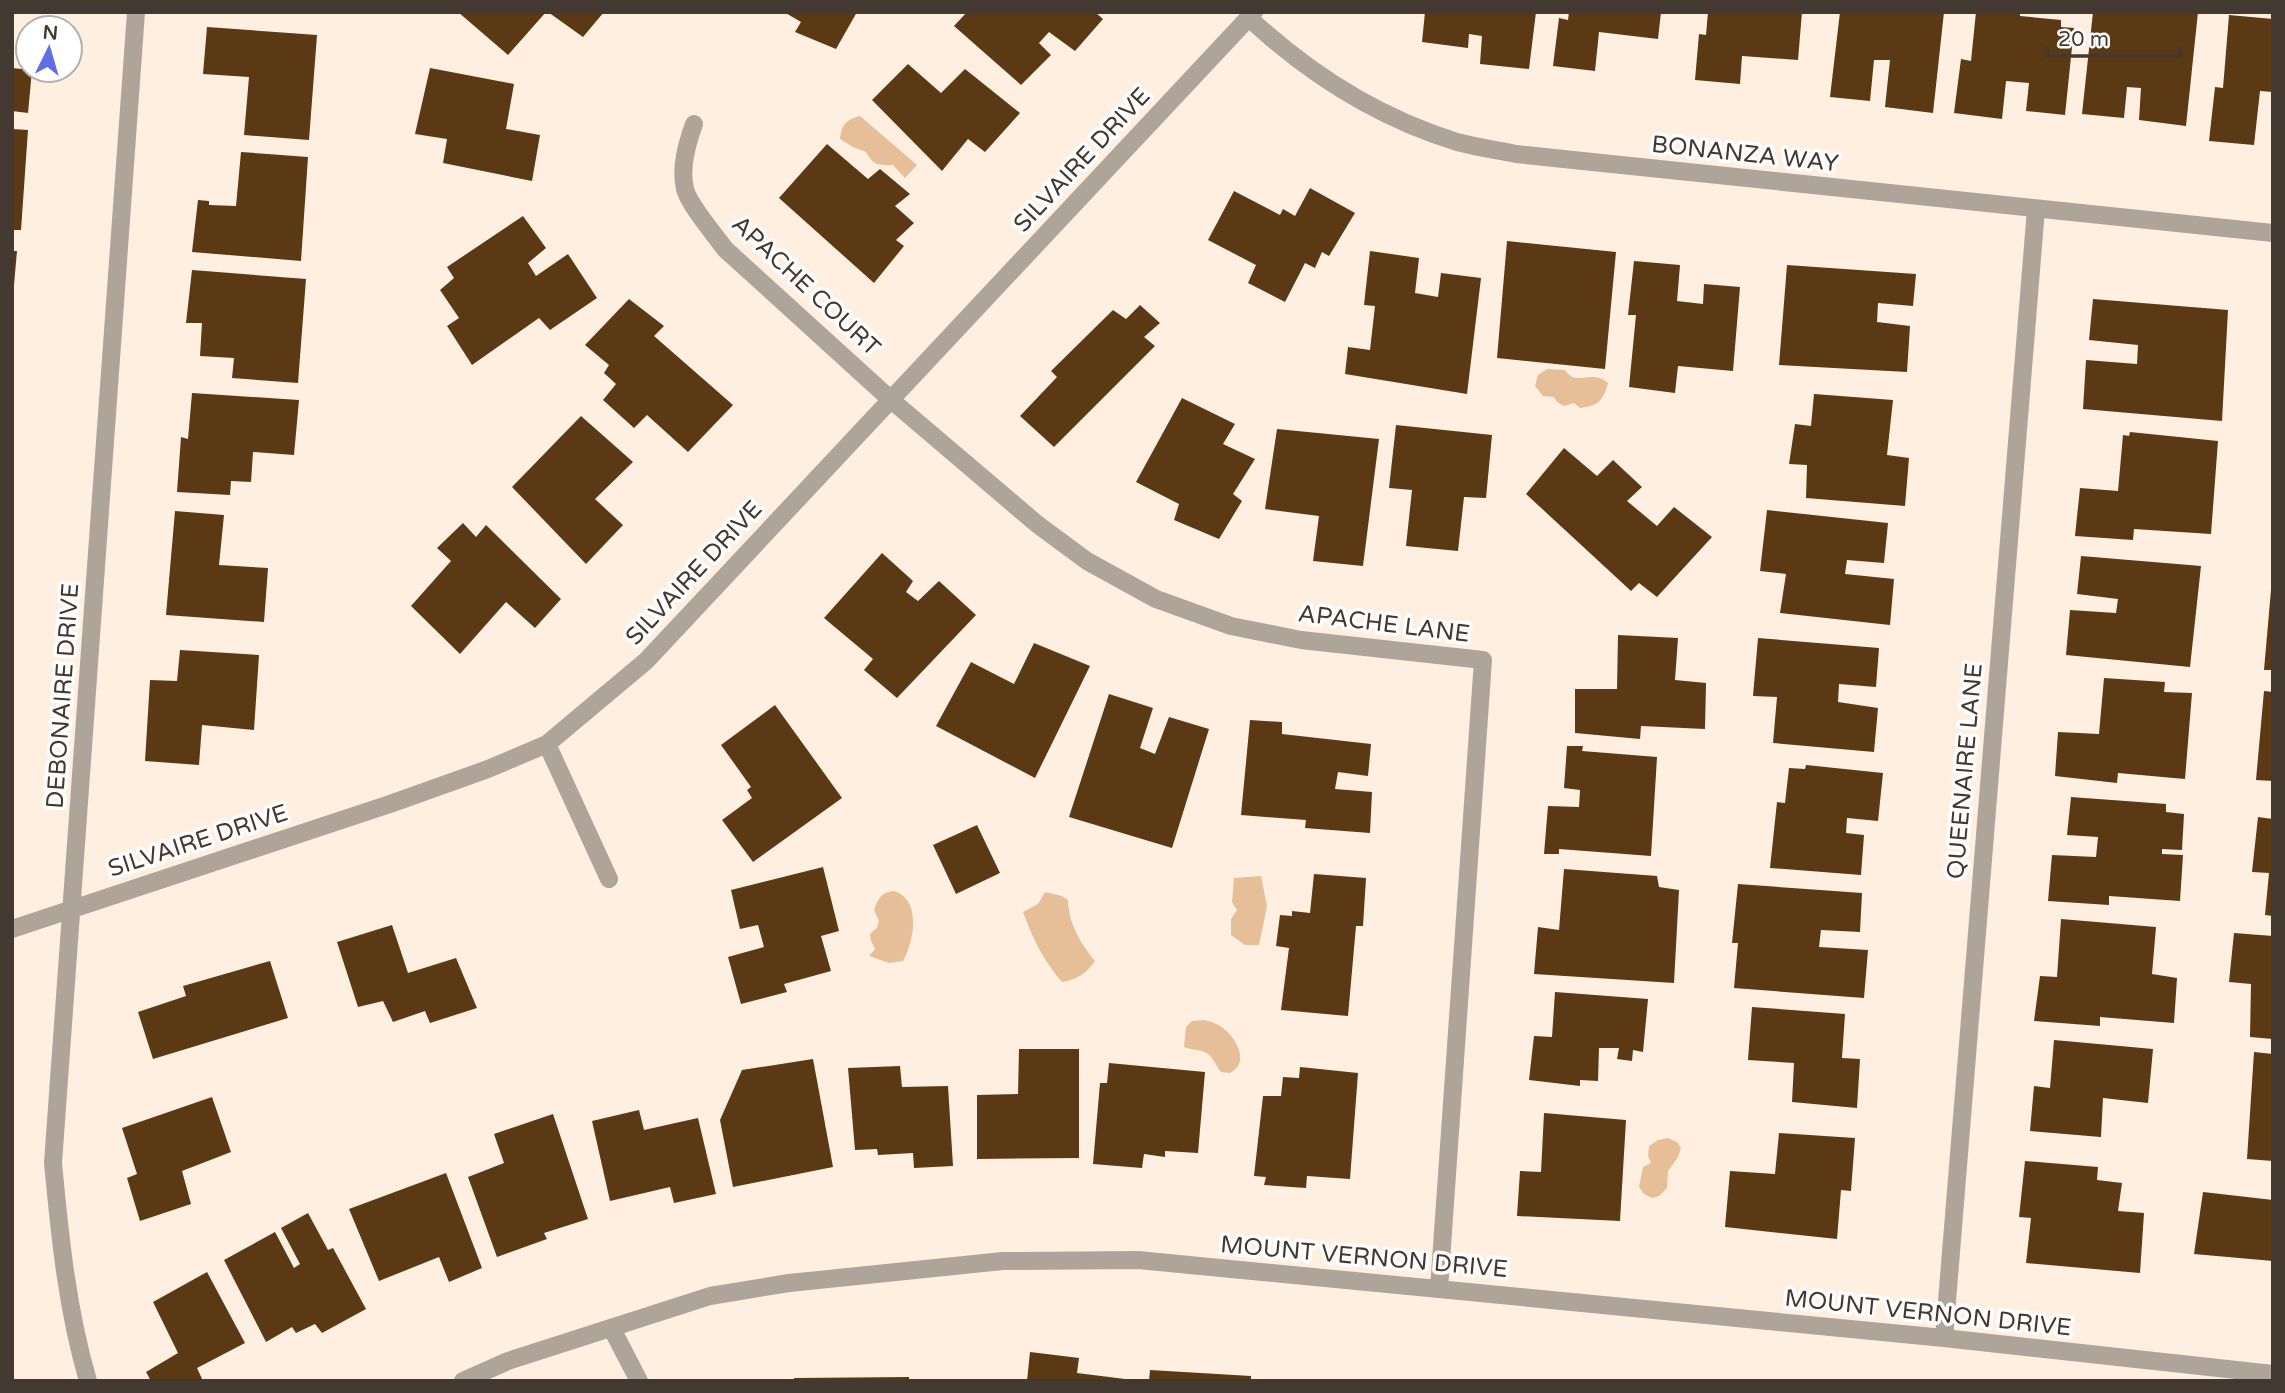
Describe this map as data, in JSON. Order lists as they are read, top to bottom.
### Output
{
  "streets": {
    "street": [
      "BONANZA WAY",
      "SILVAIRE DRIVE",
      "APACHE COURT",
      "APACHE LANE",
      "DEBONAIRE DRIVE",
      "QUEENAIRE LANE",
      "MOUNT VERNON DRIVE"
    ]
  },
  "crossings": [
    ["BONANZA WAY", "SILVAIRE DRIVE"],
    ["BONANZA WAY", "QUEENAIRE LANE"],
    ["SILVAIRE DRIVE", "APACHE COURT"],
    ["SILVAIRE DRIVE", "APACHE LANE"],
    ["SILVAIRE DRIVE", "DEBONAIRE DRIVE"],
    ["APACHE COURT", "APACHE LANE"],
    ["APACHE LANE", "MOUNT VERNON DRIVE"],
    ["QUEENAIRE LANE", "MOUNT VERNON DRIVE"]
  ],
  "scale_bar": "20 m",
  "north": "top"
}
